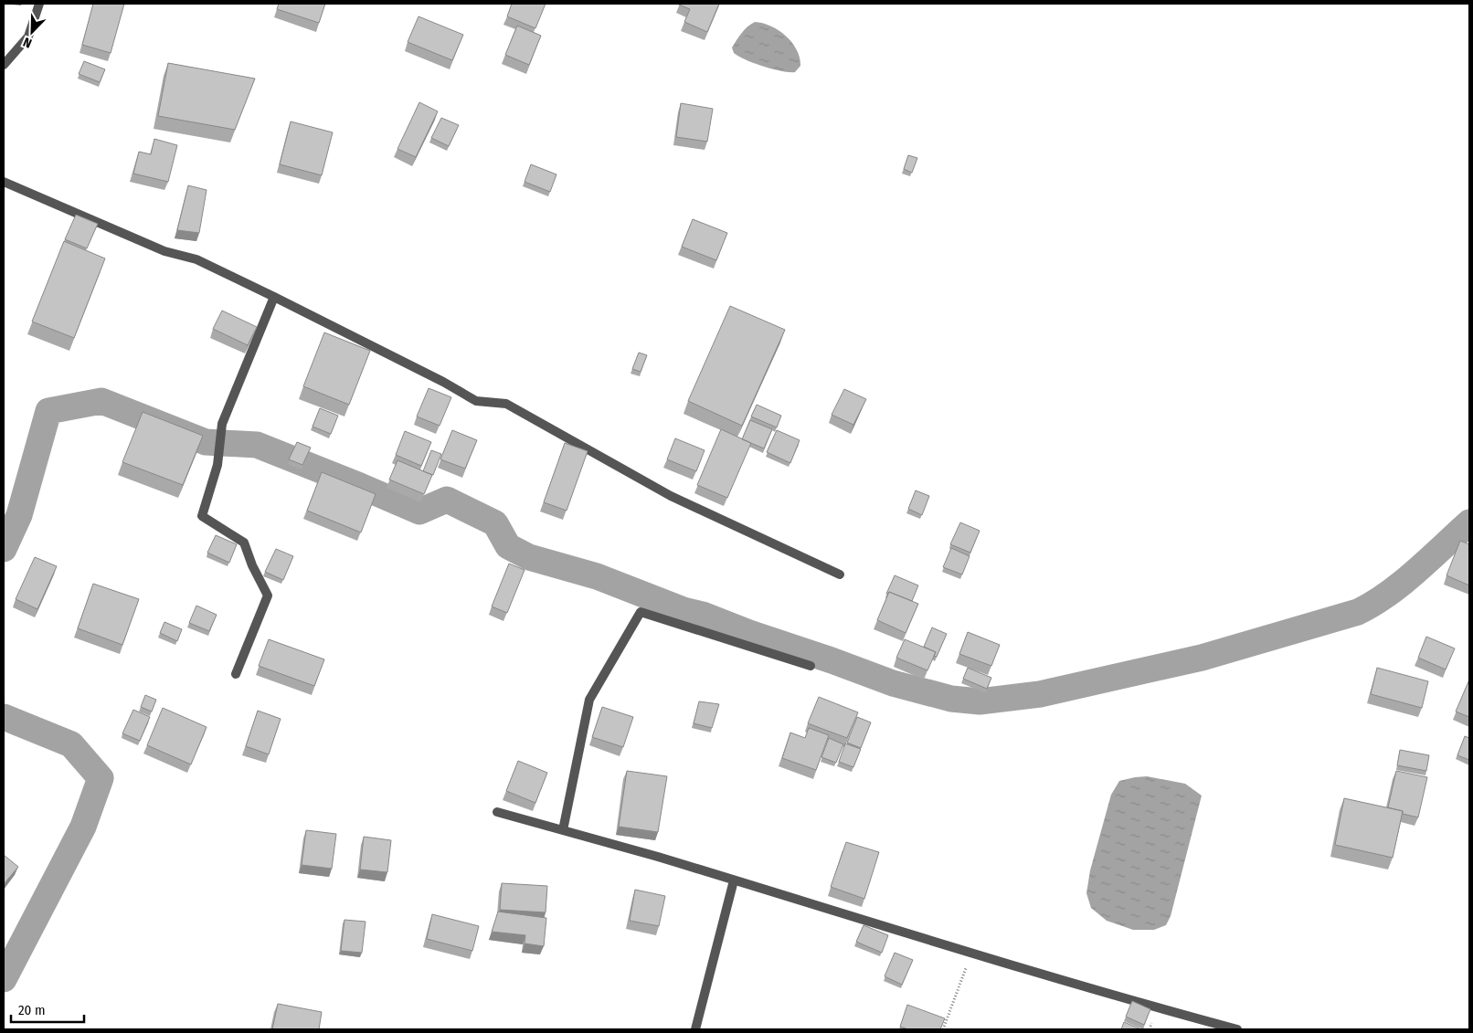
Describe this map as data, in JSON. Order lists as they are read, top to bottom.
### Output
{
  "scale_bar": "20 m",
  "north": "bottom left"
}
